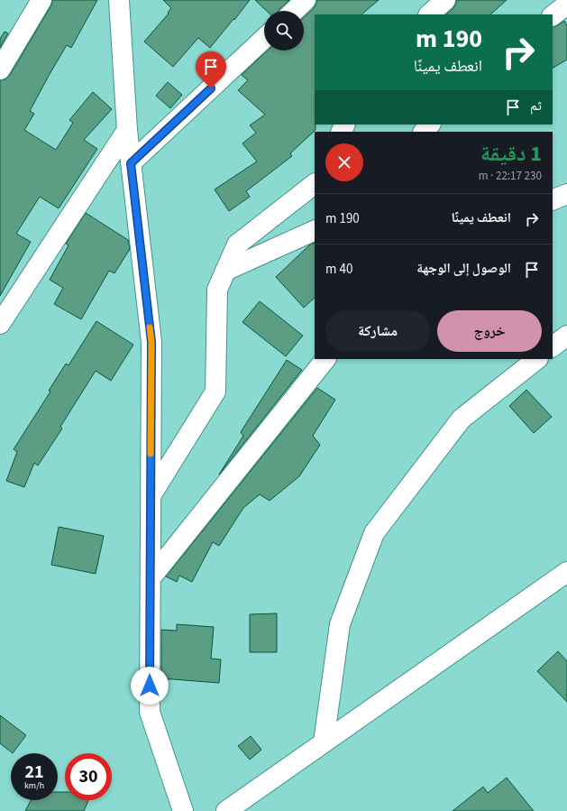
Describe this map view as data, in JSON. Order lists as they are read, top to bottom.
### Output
{
  "page": {
    "turn": ["190 m", "انعطف يمينًا"],
    "then": "ثم",
    "heading": ["1 دقيقة", "230 m · 22:17"],
    "list": [
      {
        "name": "انعطف يمينًا",
        "value": "190 m"
      },
      {
        "name": "الوصول إلى الوجهة",
        "value": "40 m"
      }
    ],
    "buttons": ["خروج", "مشاركة"],
    "speed": "21 km/h",
    "limit": "30"
  }
}
